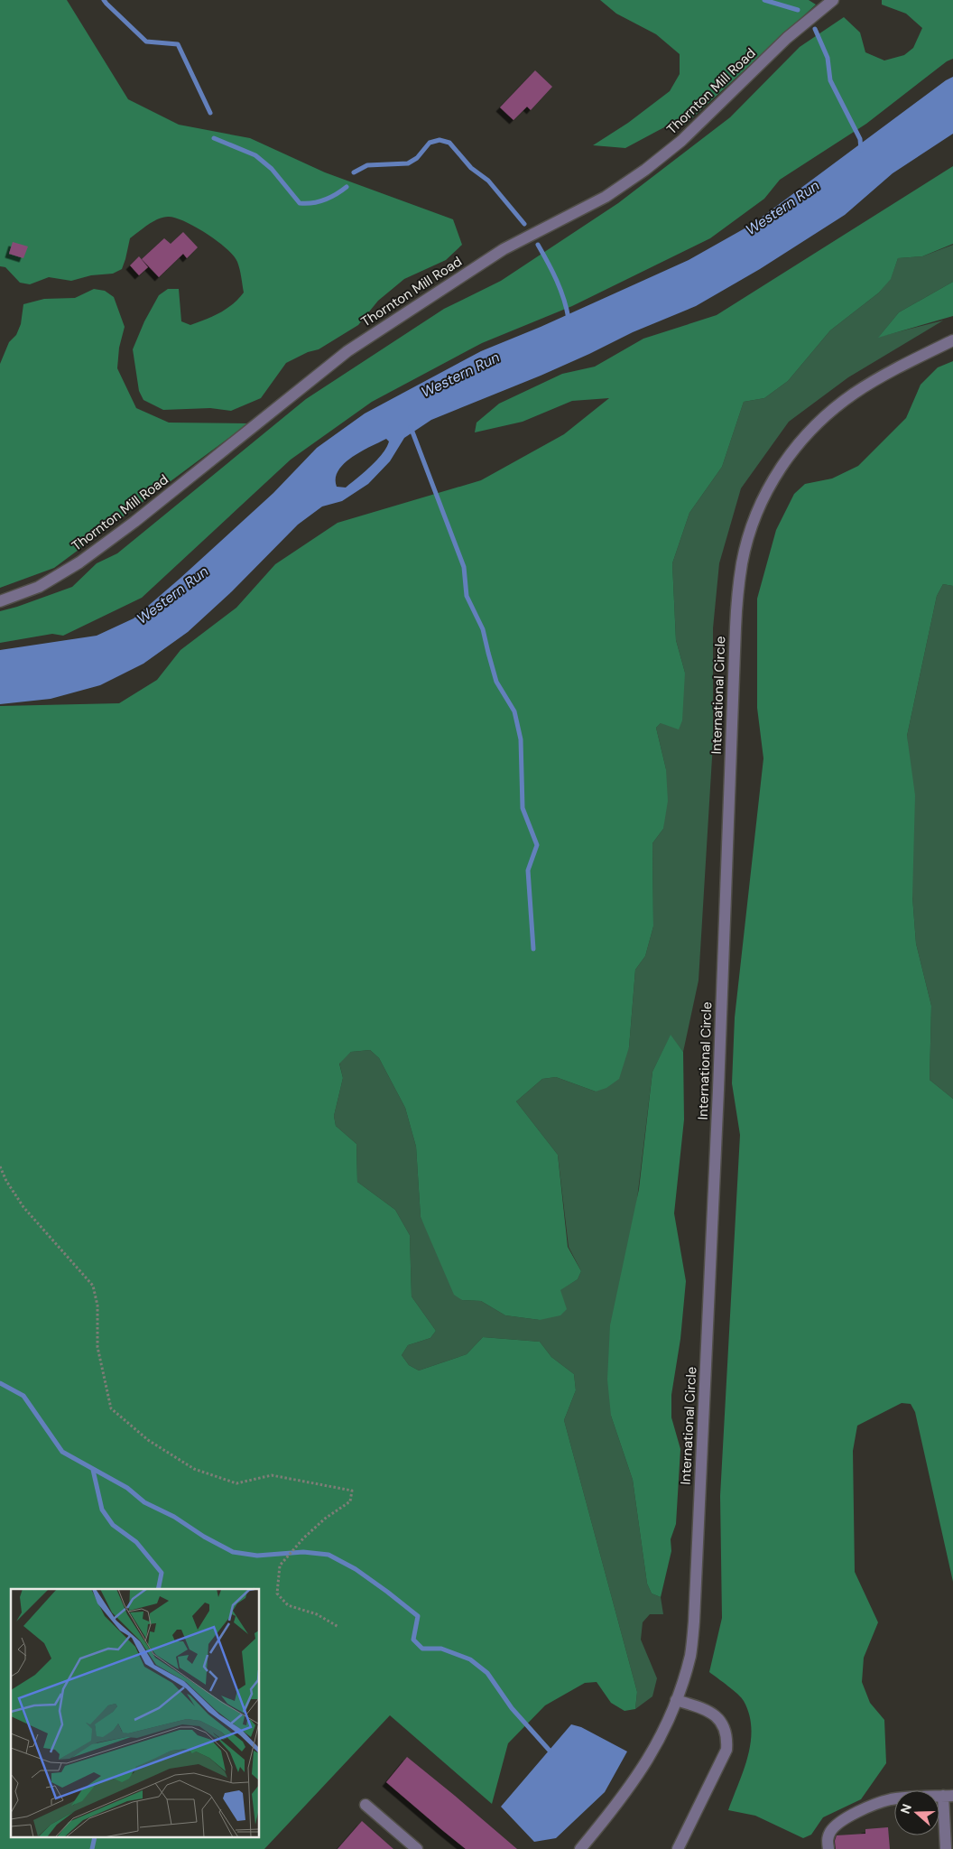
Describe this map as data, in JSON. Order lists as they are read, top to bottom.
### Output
{
  "streets": {
    "street": ["Thornton Mill Road", "International Circle"]
  },
  "water": ["Western Run"],
  "north": "left"
}
